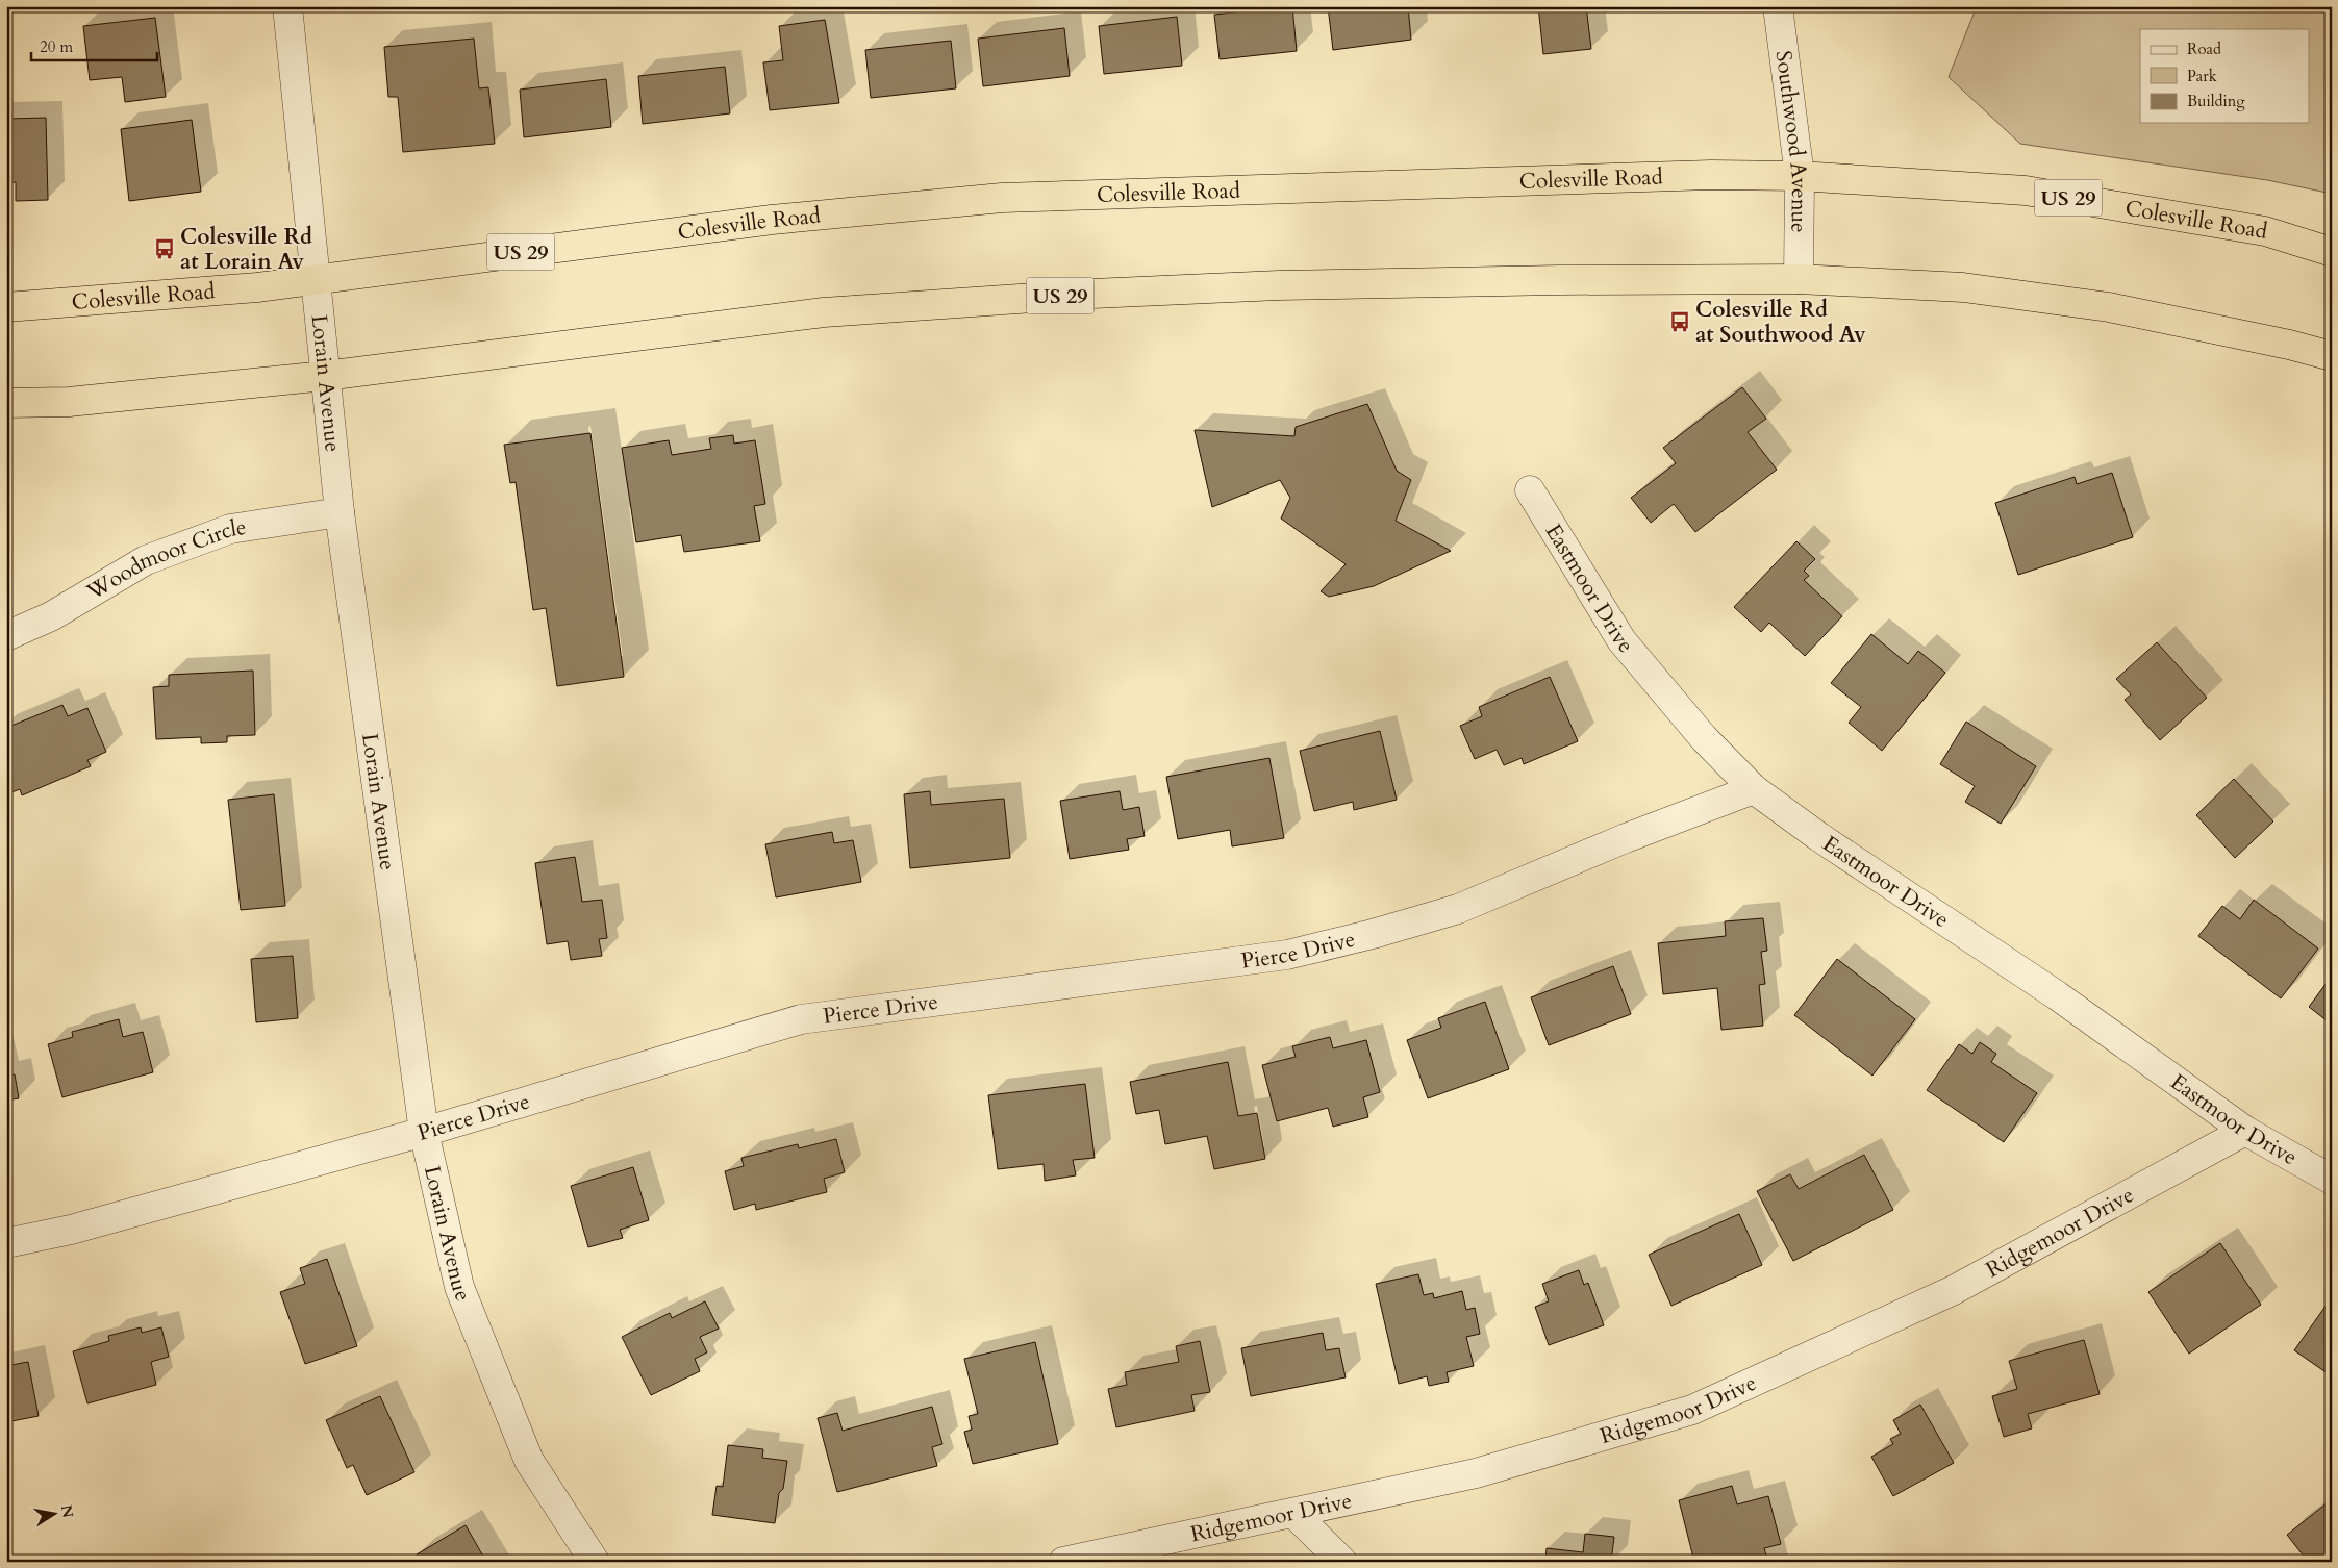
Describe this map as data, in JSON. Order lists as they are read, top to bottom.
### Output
{
  "streets": {
    "highway": ["Colesville Road", "US 29"],
    "street": [
      "Southwood Avenue",
      "Lorain Avenue",
      "Woodmoor Circle",
      "Eastmoor Drive",
      "Pierce Drive",
      "Ridgemoor Drive"
    ]
  },
  "crossings": [
    ["Southwood Avenue", "Colesville Road"],
    ["Southwood Avenue", "US 29"],
    ["Colesville Road", "Lorain Avenue"],
    ["US 29", "Lorain Avenue"],
    ["Lorain Avenue", "Woodmoor Circle"],
    ["Lorain Avenue", "Pierce Drive"],
    ["Eastmoor Drive", "Pierce Drive"],
    ["Eastmoor Drive", "Ridgemoor Drive"]
  ],
  "places": {
    "bus stop": ["Colesville Rd at Lorain Av", "Colesville Rd at Southwood Av"]
  },
  "legend": ["Road", "Park", "Building"],
  "scale_bar": "20 m",
  "north": "right"
}
